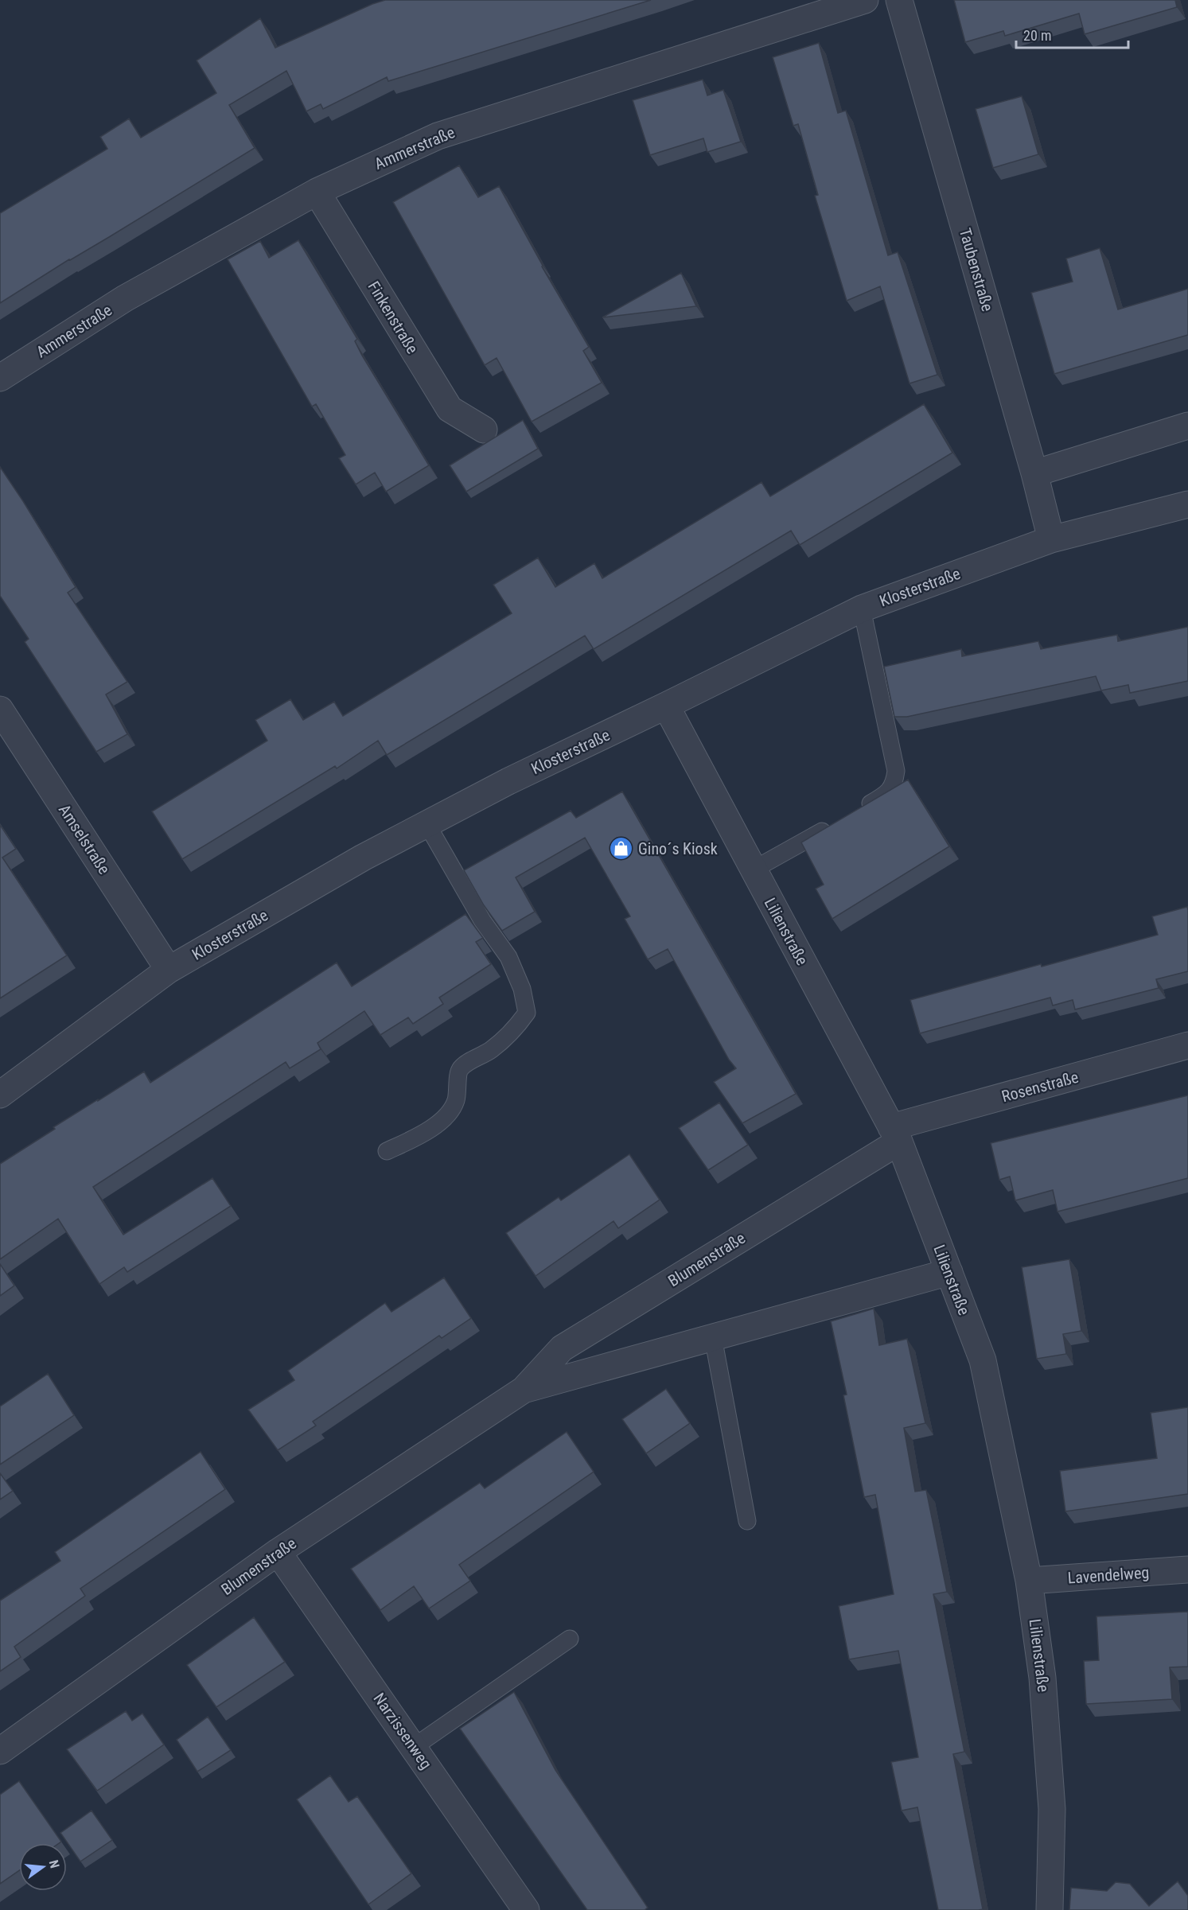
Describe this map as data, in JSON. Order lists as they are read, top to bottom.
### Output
{
  "streets": {
    "street": [
      "Ammerstraße",
      "Taubenstraße",
      "Finkenstraße",
      "Klosterstraße",
      "Amselstraße",
      "Lilienstraße",
      "Rosenstraße",
      "Blumenstraße",
      "Lavendelweg",
      "Narzissenweg"
    ]
  },
  "crossings": [
    ["Ammerstraße", "Finkenstraße"],
    ["Taubenstraße", "Klosterstraße"],
    ["Klosterstraße", "Amselstraße"],
    ["Klosterstraße", "Lilienstraße"],
    ["Lilienstraße", "Rosenstraße"],
    ["Lilienstraße", "Blumenstraße"],
    ["Lilienstraße", "Lavendelweg"],
    ["Rosenstraße", "Blumenstraße"],
    ["Blumenstraße", "Narzissenweg"]
  ],
  "places": {
    "shop": ["Gino´s Kiosk"]
  },
  "scale_bar": "20 m",
  "north": "right"
}
